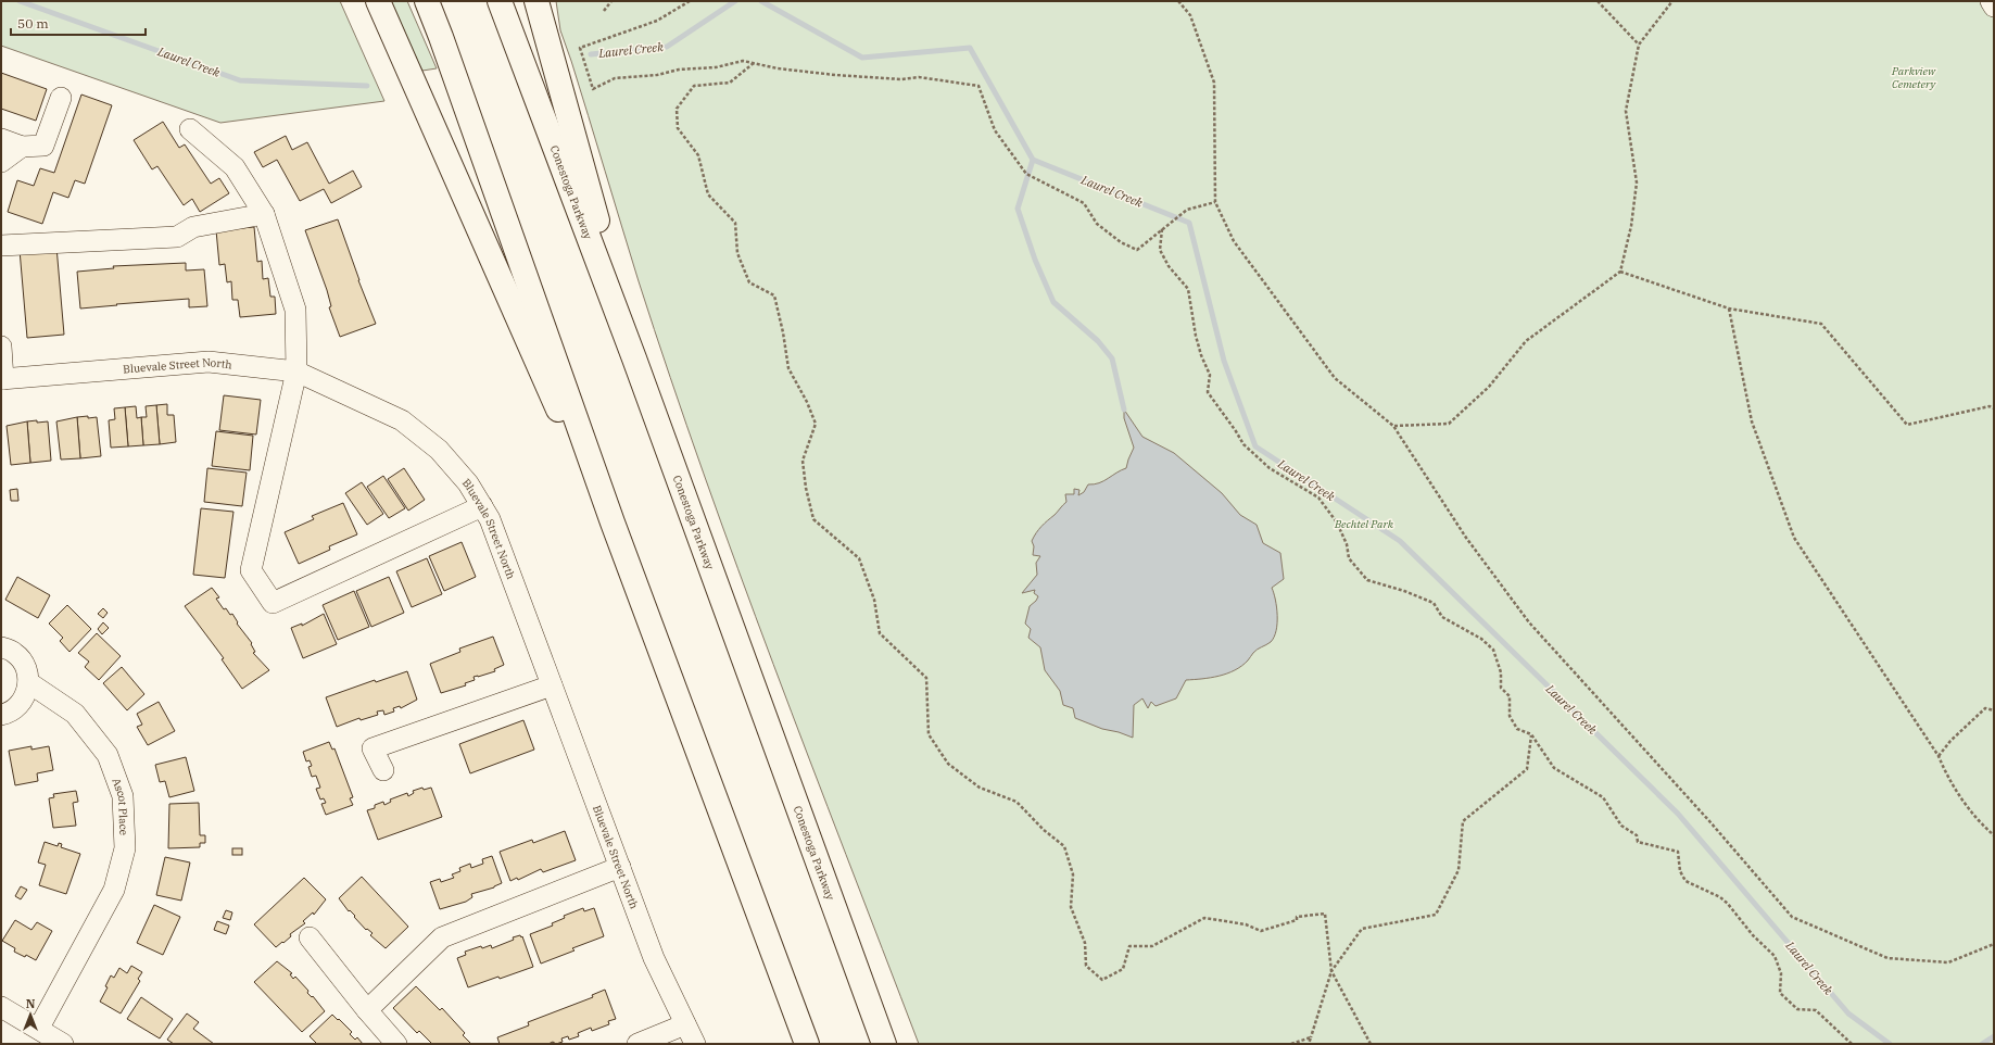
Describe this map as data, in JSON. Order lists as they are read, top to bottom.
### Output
{
  "streets": {
    "highway": ["Conestoga Parkway"],
    "street": ["Bluevale Street North", "Ascot Place"]
  },
  "water": ["Laurel Creek"],
  "parks": ["Parkview Cemetery", "Bechtel Park"],
  "scale_bar": "50 m",
  "north": "top"
}
